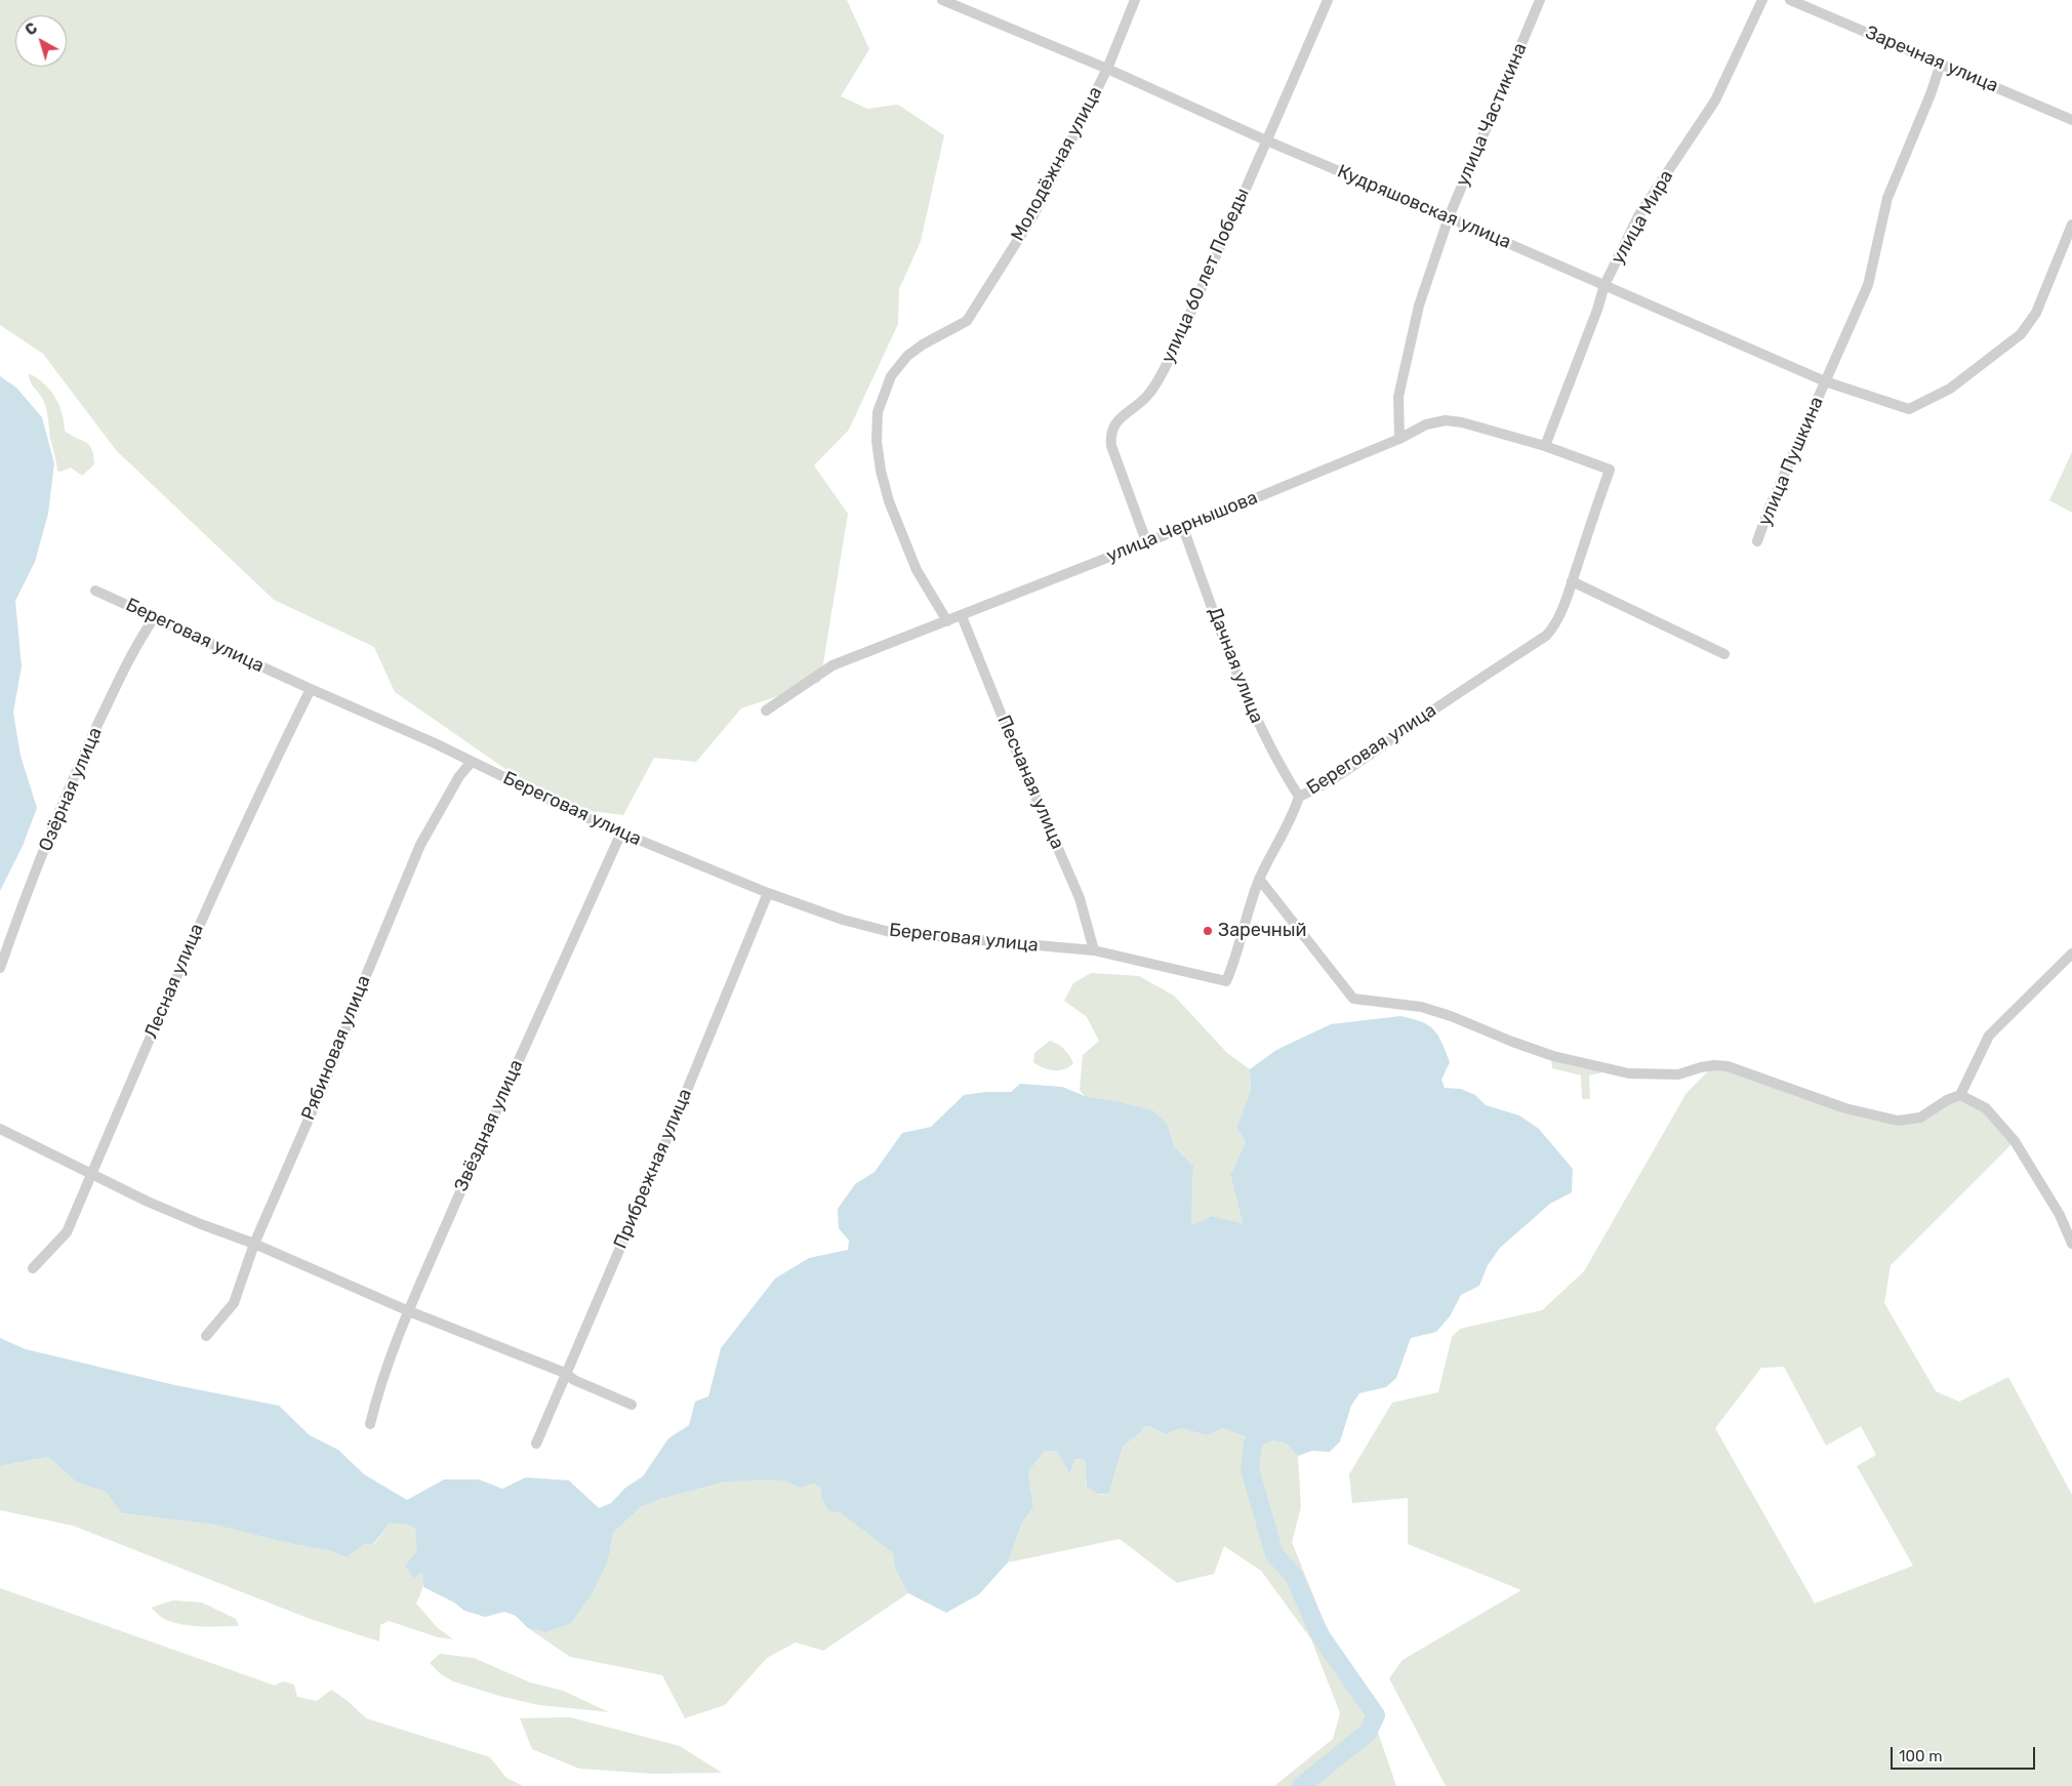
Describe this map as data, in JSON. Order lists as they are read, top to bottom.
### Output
{
  "streets": {
    "street": [
      "Заречная улица",
      "улица Частикина",
      "Молодёжная улица",
      "Кудряшовская улица",
      "улица Мира",
      "улица 60 лет Победы",
      "улица Пушкина",
      "улица Чернышова",
      "Береговая улица",
      "Дачная улица",
      "Песчаная улица",
      "Озёрная улица",
      "Лесная улица",
      "Рябиновая улица",
      "Звёздная улица",
      "Прибрежная улица"
    ]
  },
  "crossings": [
    ["Заречная улица", "улица Пушкина"],
    ["улица Частикина", "Кудряшовская улица"],
    ["улица Частикина", "улица Чернышова"],
    ["Молодёжная улица", "Кудряшовская улица"],
    ["Молодёжная улица", "улица Чернышова"],
    ["Кудряшовская улица", "улица Мира"],
    ["Кудряшовская улица", "улица 60 лет Победы"],
    ["Кудряшовская улица", "улица Пушкина"],
    ["улица Мира", "улица Чернышова"],
    ["улица 60 лет Победы", "улица Чернышова"],
    ["улица Чернышова", "Береговая улица"],
    ["улица Чернышова", "Дачная улица"],
    ["улица Чернышова", "Песчаная улица"],
    ["Береговая улица", "Дачная улица"],
    ["Береговая улица", "Песчаная улица"],
    ["Береговая улица", "Озёрная улица"],
    ["Береговая улица", "Лесная улица"],
    ["Береговая улица", "Рябиновая улица"],
    ["Береговая улица", "Звёздная улица"],
    ["Береговая улица", "Прибрежная улица"]
  ],
  "places": ["Заречный"],
  "scale_bar": "100 m",
  "north": "top left"
}
